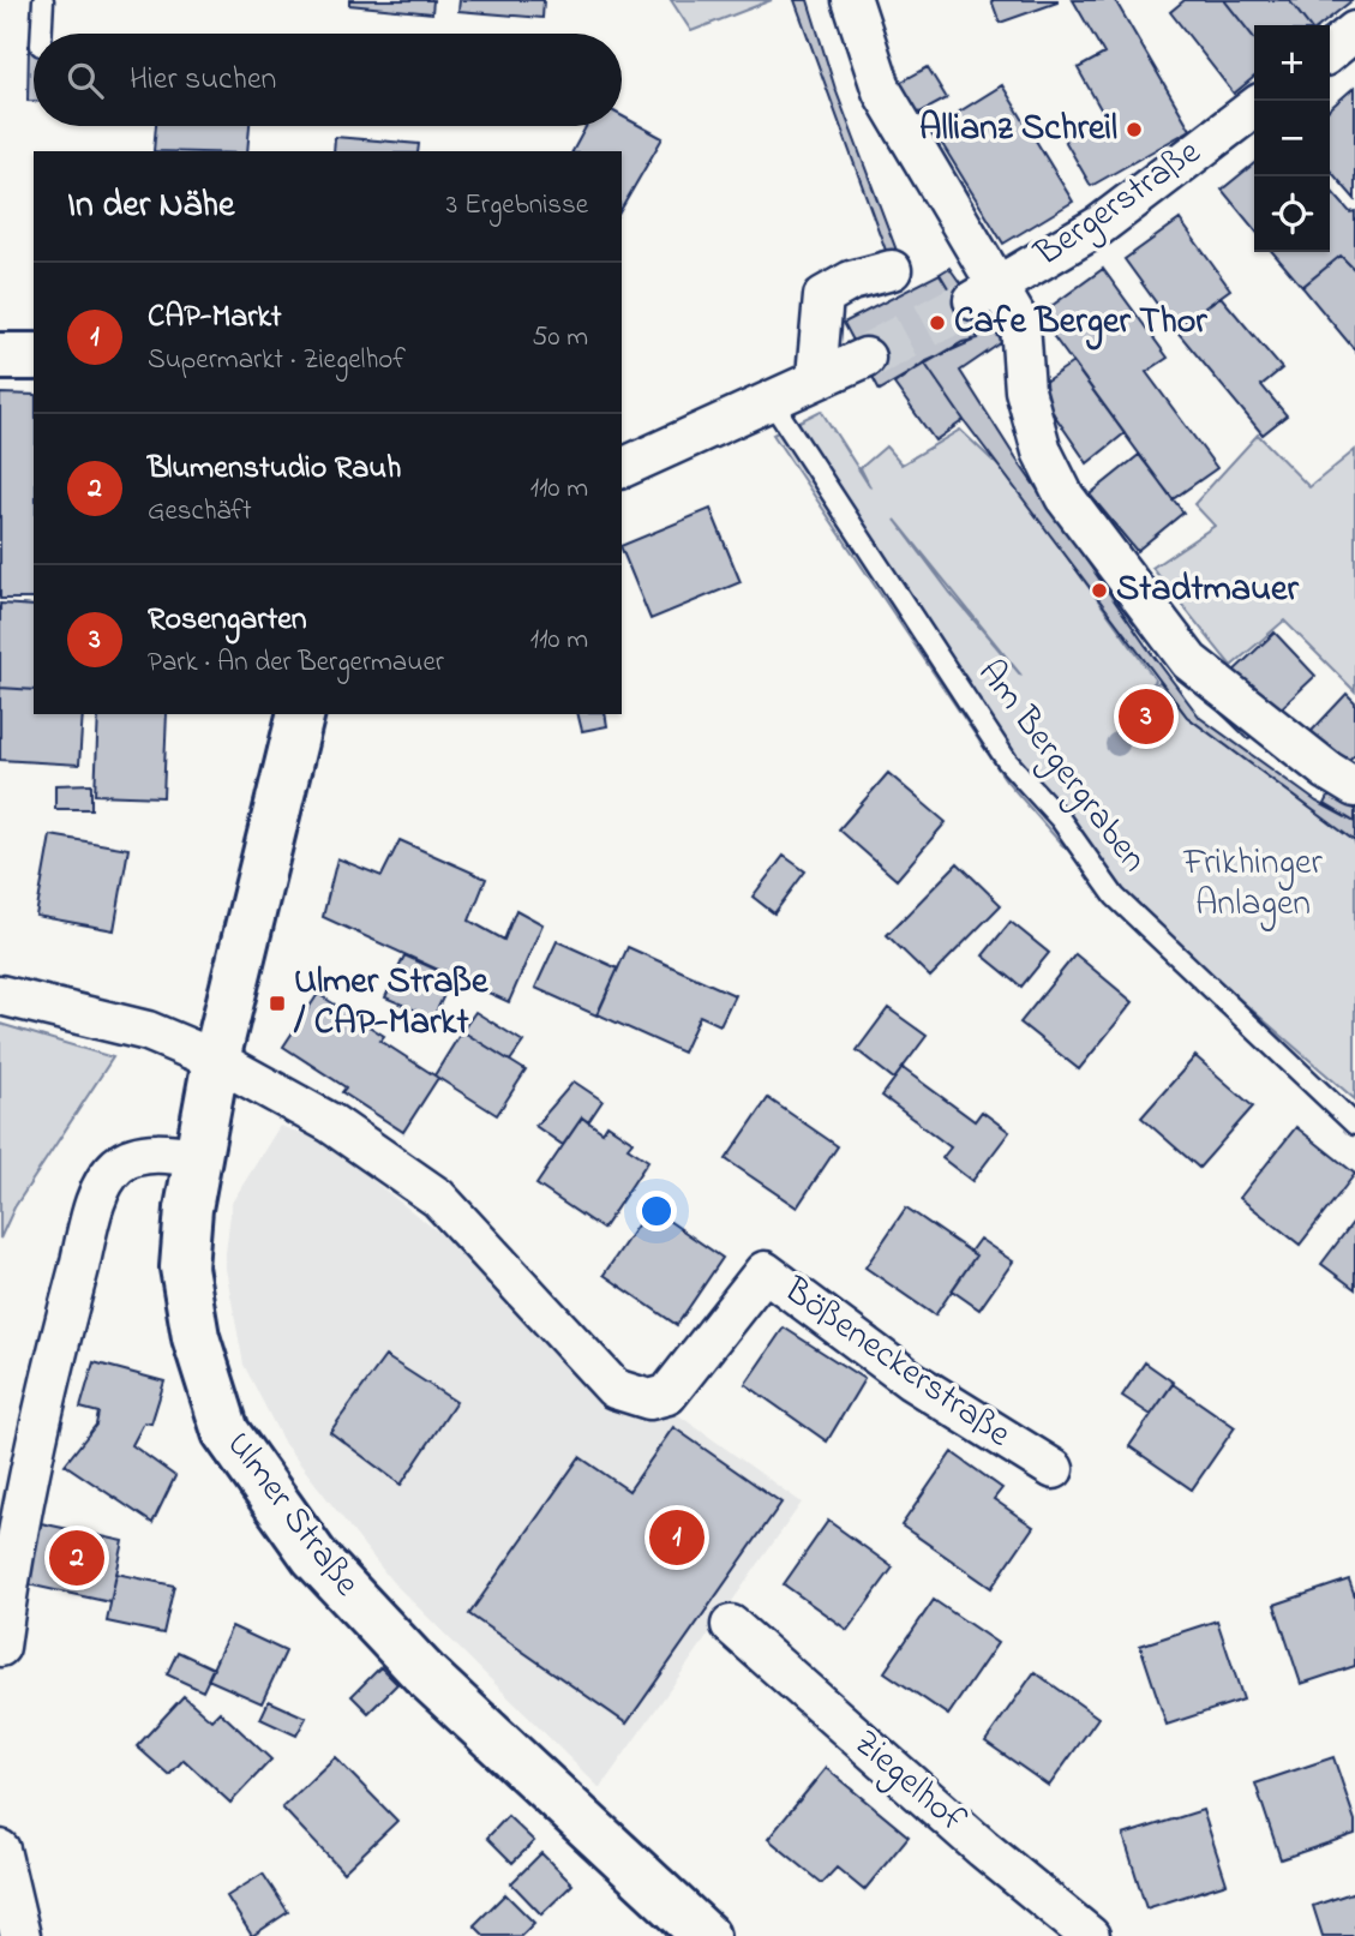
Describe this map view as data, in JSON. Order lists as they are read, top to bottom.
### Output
{
  "streets": {
    "street": [
      "Bergerstraße",
      "Bößeneckerstraße",
      "Ulmer Straße",
      "Ziegelhof"
    ],
    "lane": ["Am Bergergraben"]
  },
  "crossings": [
    ["Bößeneckerstraße", "Ulmer Straße"]
  ],
  "parks": ["Frikhinger Anlagen"],
  "places": {
    "other": ["Allianz Schreil", "Cafe Berger Thor", "Stadtmauer"],
    "transit": ["Ulmer Straße / CAP-Markt"]
  },
  "page": {
    "map_buttons": ["+", "−"],
    "search": "Hier suchen",
    "heading": ["In der Nähe", "3 Ergebnisse"],
    "list": [
      {
        "mark": "1",
        "name": "CAP-Markt",
        "note": "Supermarkt · Ziegelhof",
        "value": "50 m"
      },
      {
        "mark": "2",
        "name": "Blumenstudio Rauh",
        "note": "Geschäft",
        "value": "110 m"
      },
      {
        "mark": "3",
        "name": "Rosengarten",
        "note": "Park · An der Bergermauer",
        "value": "110 m"
      }
    ],
    "pins": ["3", "1", "2"]
  }
}
